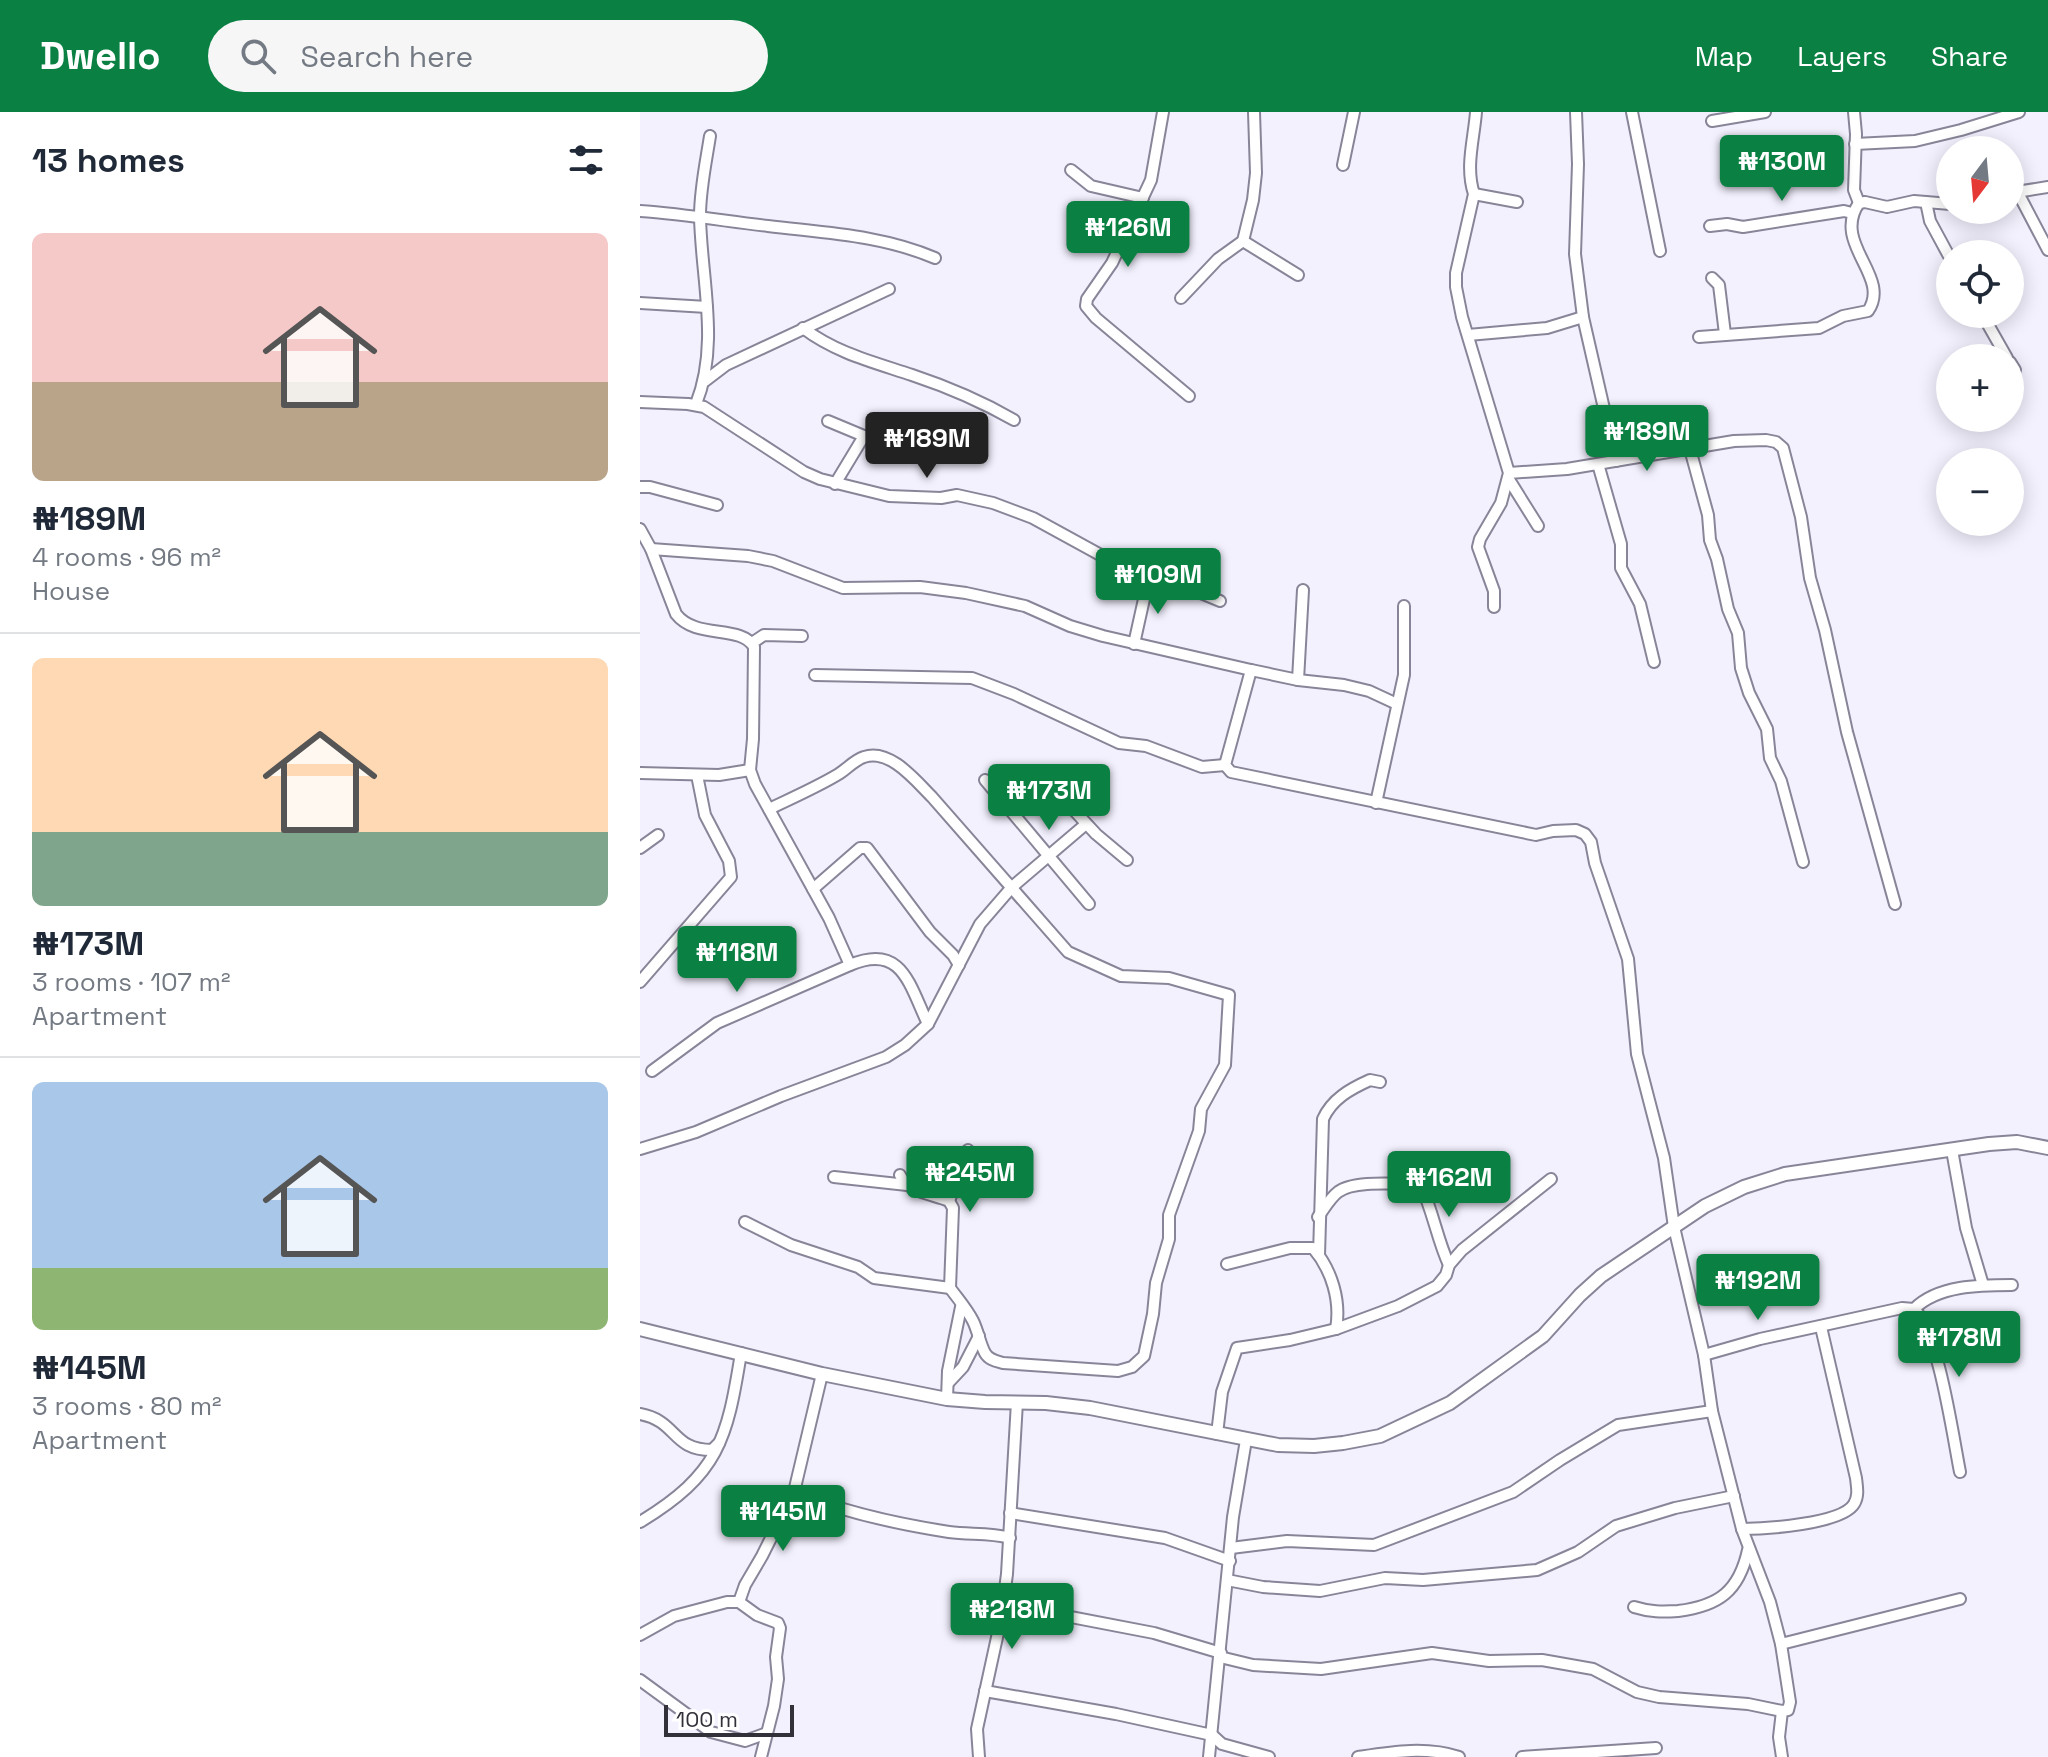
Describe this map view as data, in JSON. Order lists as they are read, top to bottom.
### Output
{
  "scale_bar": "100 m",
  "north": "bottom",
  "page": {
    "header": "Dwello",
    "search": "Search here",
    "nav": ["Map", "Layers", "Share"],
    "heading": "13 homes",
    "price": [
      "₦130M",
      "₦126M",
      "₦189M",
      "₦189M",
      "₦109M",
      "₦173M",
      "₦118M",
      "₦245M",
      "₦162M",
      "₦192M",
      "₦178M",
      "₦145M",
      "₦218M"
    ],
    "map_buttons": ["+", "−"],
    "list": [
      {
        "name": "₦189M",
        "note": "4 rooms · 96 m² · House"
      },
      {
        "name": "₦173M",
        "note": "3 rooms · 107 m² · Apartment"
      },
      {
        "name": "₦145M",
        "note": "3 rooms · 80 m² · Apartment"
      }
    ],
    "scale": "100 m"
  }
}
